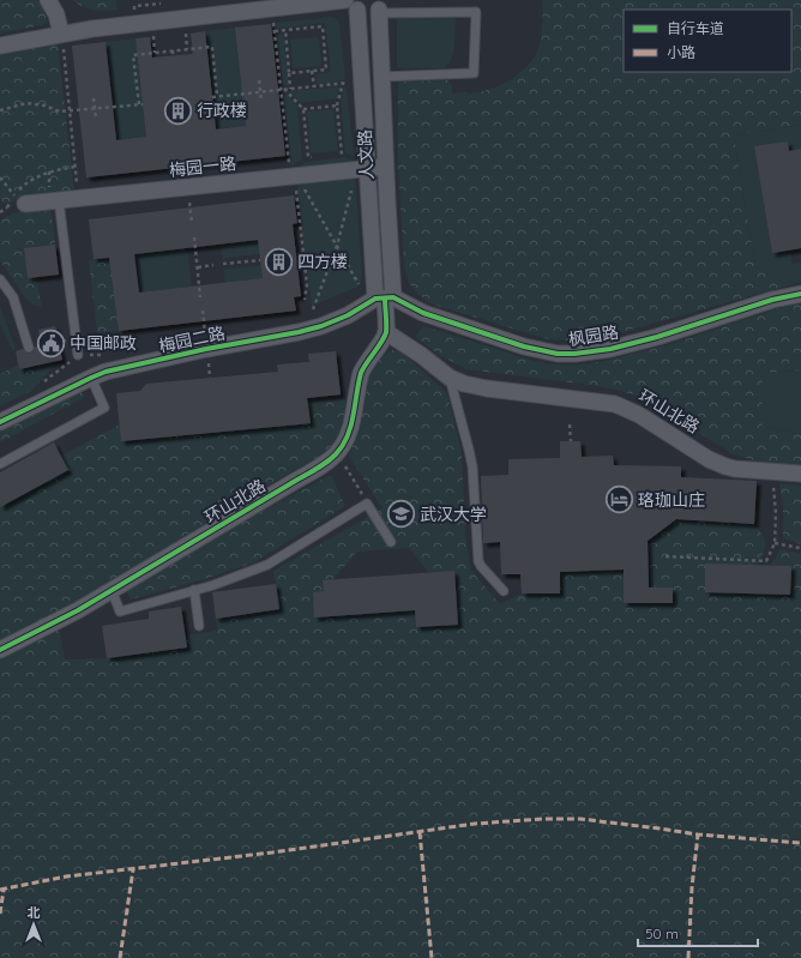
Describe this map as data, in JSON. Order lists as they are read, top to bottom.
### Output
{
  "streets": {
    "street": [
      "人文路",
      "梅园一路",
      "枫园路",
      "梅园二路",
      "环山北路"
    ]
  },
  "crossings": [
    ["人文路", "梅园一路"],
    ["人文路", "枫园路"],
    ["人文路", "梅园二路"],
    ["枫园路", "梅园二路"]
  ],
  "places": {
    "building": ["行政楼", "四方楼"],
    "public building": ["中国邮政"],
    "hotel": ["珞珈山庄"],
    "school or university": ["武汉大学"]
  },
  "legend": ["自行车道", "小路"],
  "scale_bar": "50 m",
  "north": "top"
}
